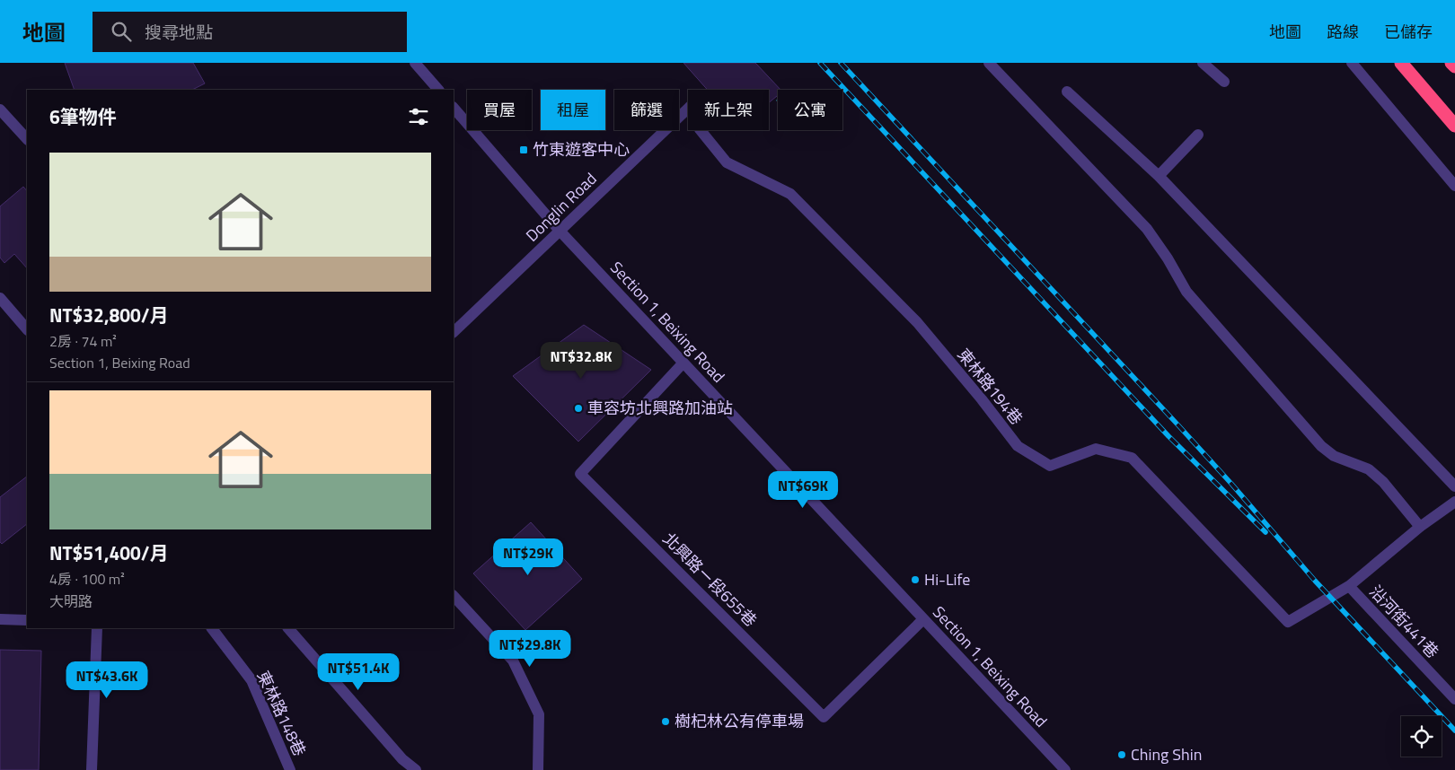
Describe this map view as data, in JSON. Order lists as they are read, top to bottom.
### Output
{
  "streets": {
    "street": [
      "Donglin Road",
      "Section 1, Beixing Road",
      "東林路194巷",
      "北興路ㄧ段655巷",
      "沿河街441巷",
      "東林路148巷"
    ]
  },
  "crossings": [
    ["Donglin Road", "Section 1, Beixing Road"],
    ["Section 1, Beixing Road", "北興路ㄧ段655巷"],
    ["東林路194巷", "沿河街441巷"]
  ],
  "places": {
    "transit": ["竹東遊客中心"],
    "other": [
      "車容坊北興路加油站",
      "Hi-Life",
      "樹杞林公有停車場",
      "Ching Shin"
    ]
  },
  "page": {
    "header": "地圖",
    "search": "搜尋地點",
    "nav": ["地圖", "路線", "已儲存"],
    "chip": [
      "買屋",
      "租屋",
      "篩選",
      "新上架",
      "公寓"
    ],
    "heading": "6筆物件",
    "list": [
      {
        "name": "NT$32,800/月",
        "note": "2房 · 74 m² · Section 1, Beixing Road"
      },
      {
        "name": "NT$51,400/月",
        "note": "4房 · 100 m² · 大明路"
      }
    ],
    "price": [
      "NT$32.8K",
      "NT$69K",
      "NT$29K",
      "NT$29.8K",
      "NT$51.4K",
      "NT$43.6K"
    ]
  }
}
